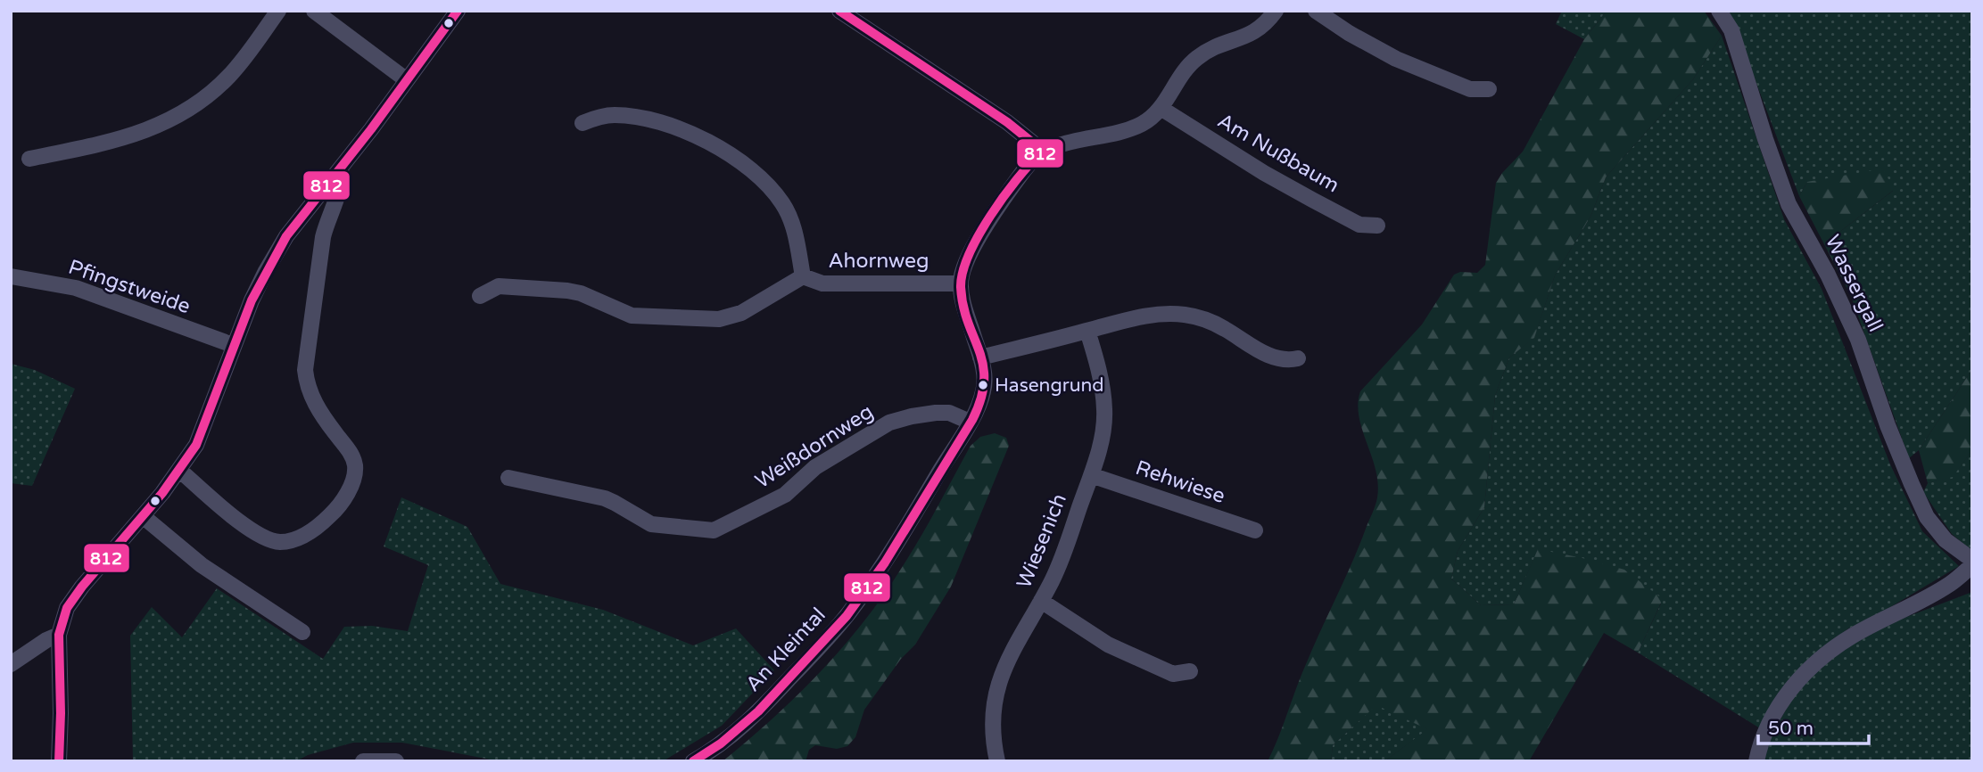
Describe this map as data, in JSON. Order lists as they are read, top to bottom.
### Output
{
  "streets": {
    "street": [
      "Am Nußbaum",
      "Ahornweg",
      "Wassergall",
      "Pfingstweide",
      "Weißdornweg",
      "Rehwiese",
      "Wiesenich",
      "An Kleintal"
    ]
  },
  "crossings": [
    ["Ahornweg", "An Kleintal"],
    ["Weißdornweg", "An Kleintal"],
    ["Rehwiese", "Wiesenich"]
  ],
  "places": ["Hasengrund"],
  "lines": ["transit line 812"],
  "scale_bar": "50 m"
}
